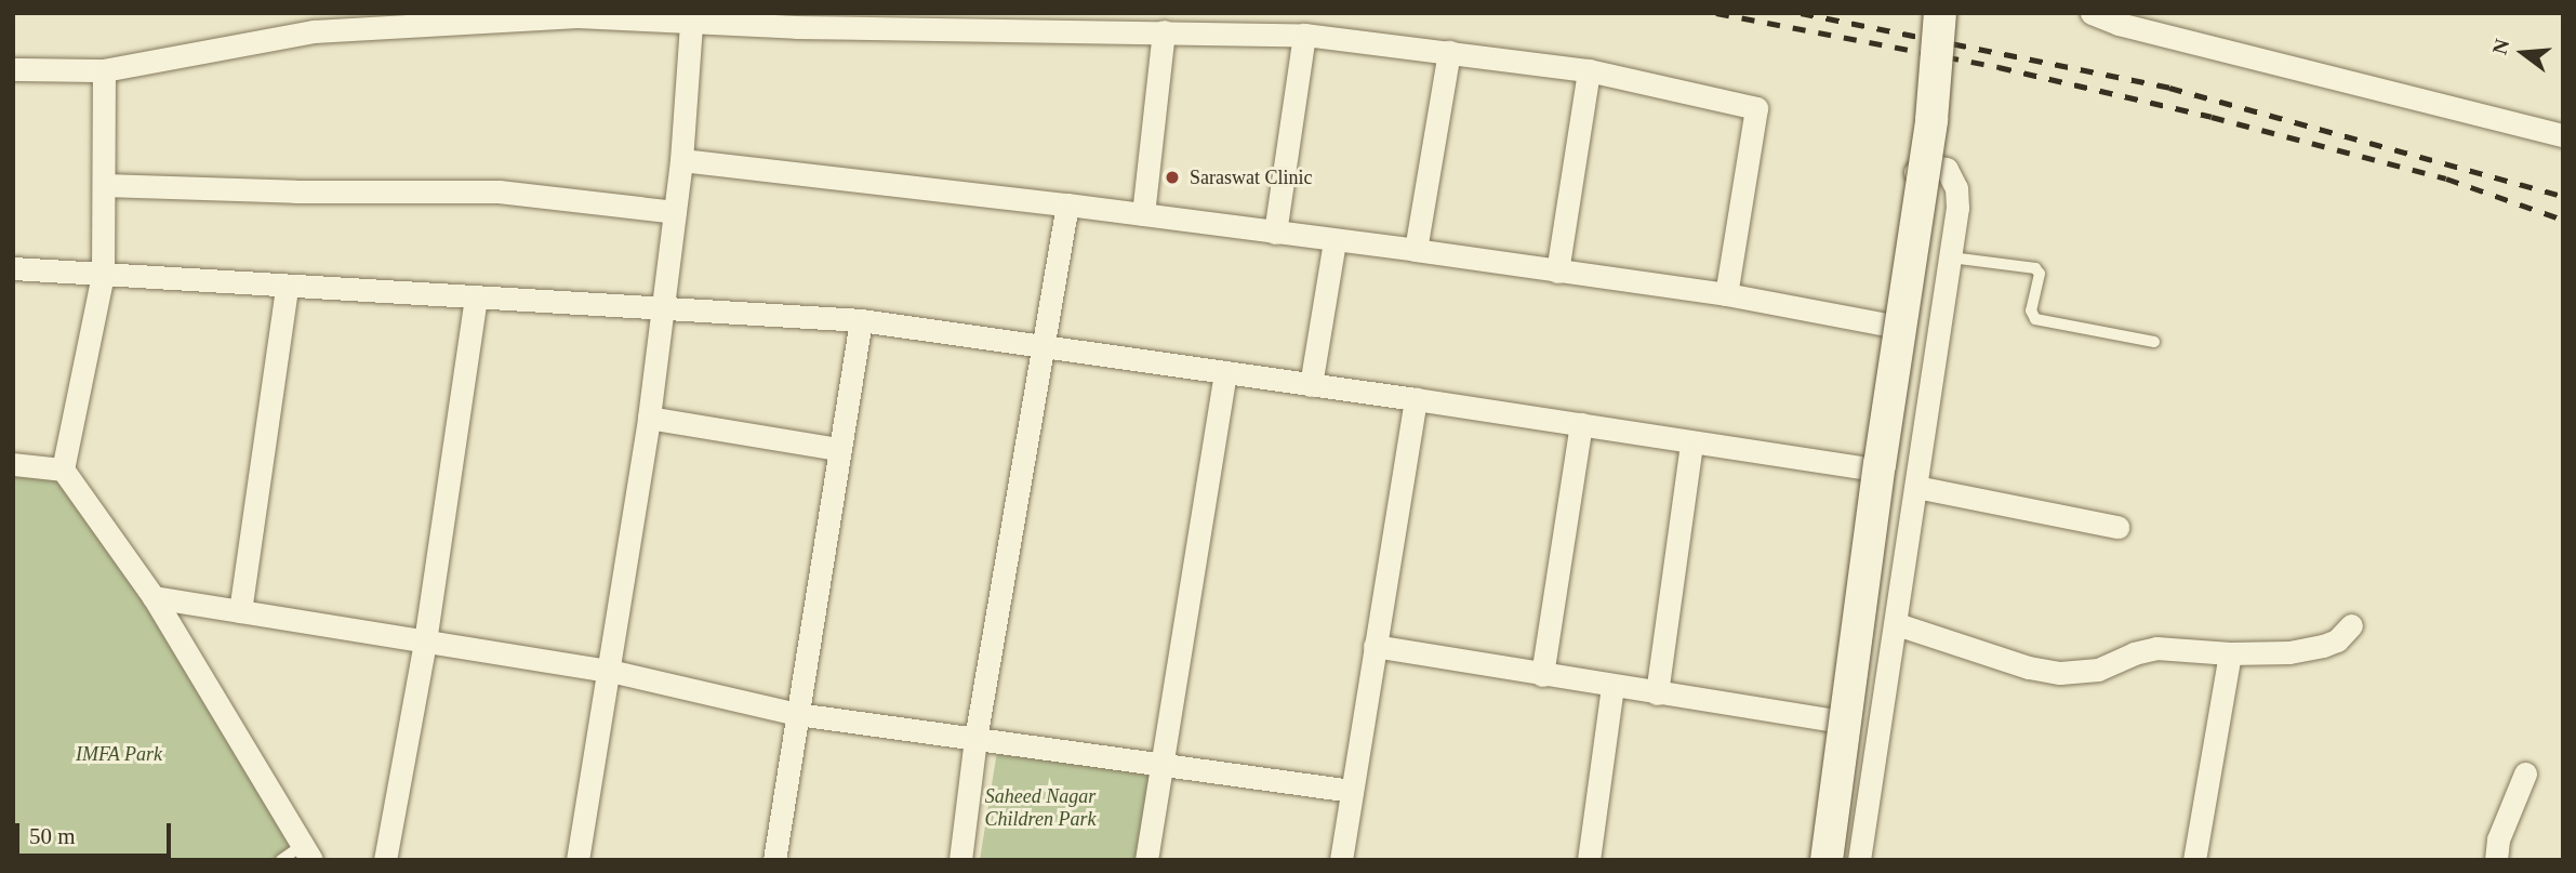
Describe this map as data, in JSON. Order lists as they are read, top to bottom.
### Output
{
  "parks": ["IMFA Park", "Saheed Nagar Children Park"],
  "places": ["Saraswat Clinic"],
  "scale_bar": "50 m",
  "north": "left"
}
